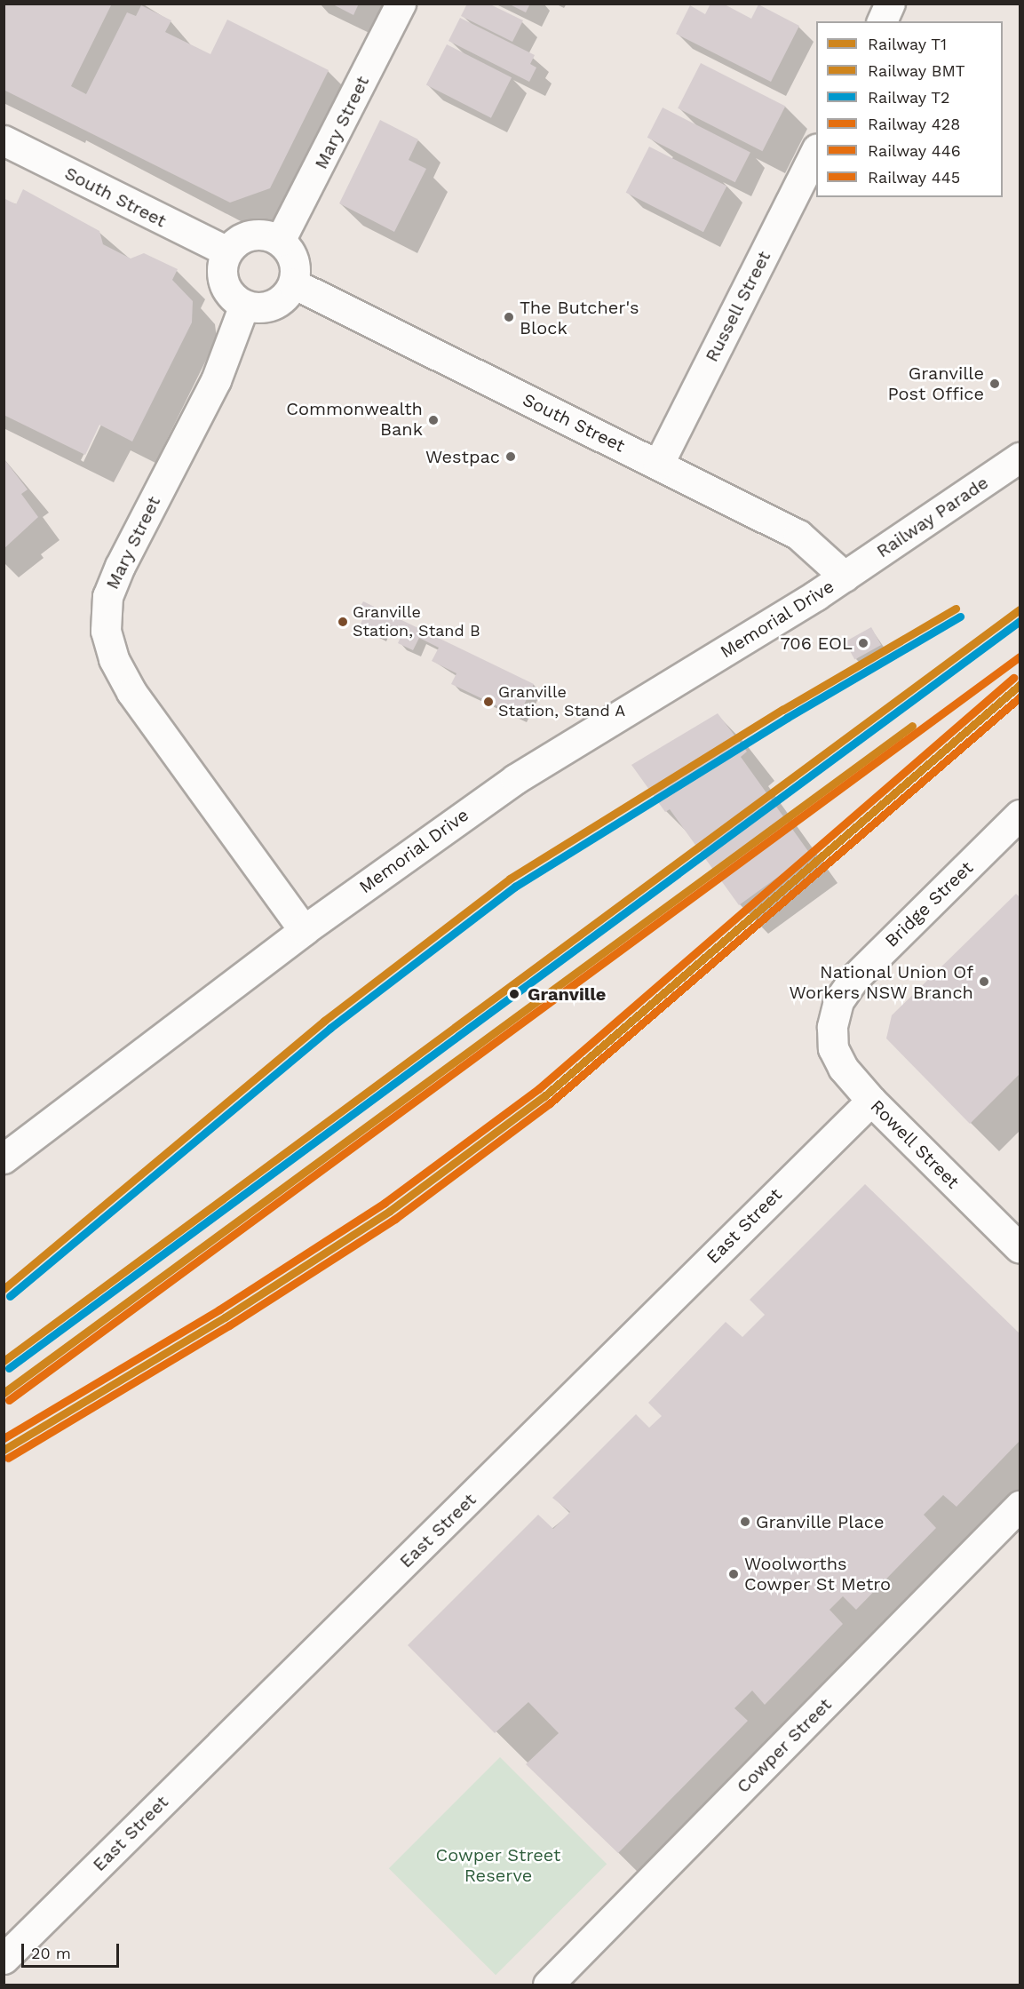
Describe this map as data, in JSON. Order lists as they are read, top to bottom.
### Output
{
  "streets": {
    "street": [
      "Mary Street",
      "South Street",
      "Russell Street",
      "Railway Parade",
      "Memorial Drive",
      "Bridge Street",
      "Rowell Street",
      "East Street",
      "Cowper Street"
    ]
  },
  "crossings": [
    ["Mary Street", "South Street"],
    ["Mary Street", "Memorial Drive"],
    ["South Street", "Russell Street"],
    ["South Street", "Railway Parade"],
    ["South Street", "Memorial Drive"],
    ["Railway Parade", "Memorial Drive"],
    ["Bridge Street", "Rowell Street"],
    ["Rowell Street", "East Street"]
  ],
  "parks": ["Cowper Street Reserve"],
  "places": [
    "The Butcher's Block",
    "Granville Post Office",
    "Commonwealth Bank",
    "Westpac",
    "Granville Station, Stand B",
    "706 EOL",
    "Granville Station, Stand A",
    "National Union Of Workers NSW Branch",
    "Granville",
    "Granville Place",
    "Woolworths Cowper St Metro"
  ],
  "lines": [
    "rail line T1",
    "rail line T2",
    "rail line 445",
    "rail line 446",
    "rail line BMT",
    "rail line 428"
  ],
  "legend": [
    "Railway T1",
    "Railway BMT",
    "Railway T2",
    "Railway 428",
    "Railway 446",
    "Railway 445"
  ],
  "scale_bar": "20 m"
}
